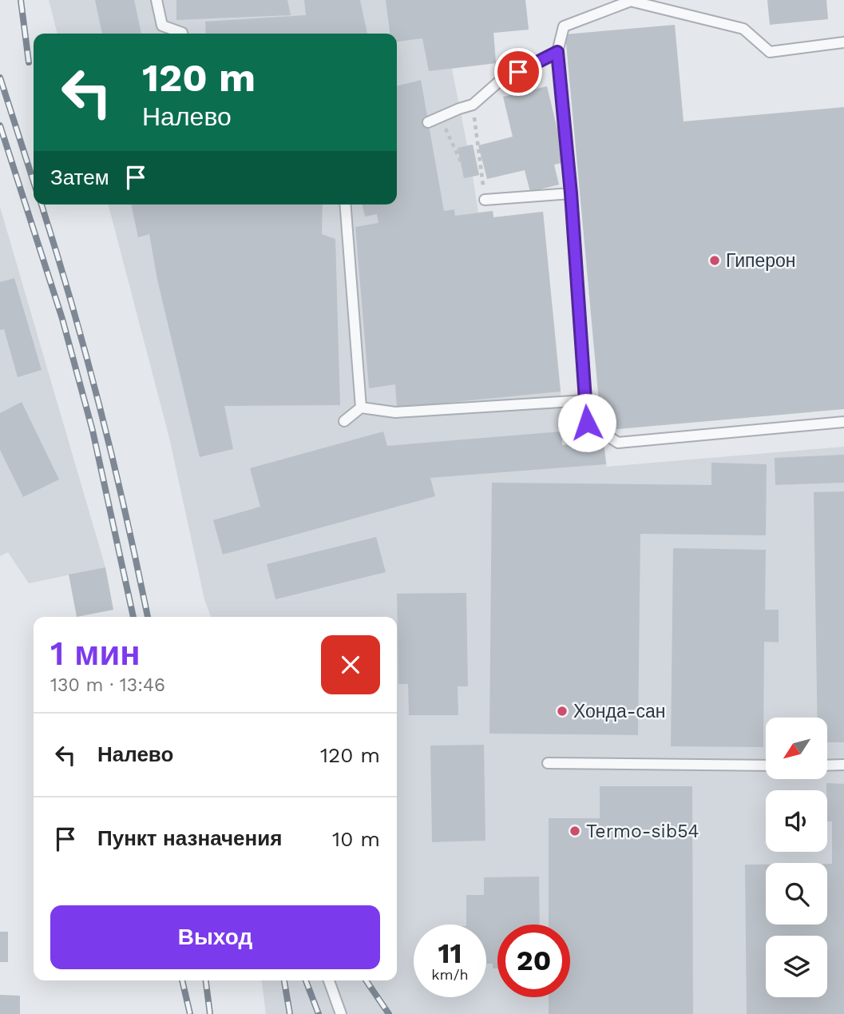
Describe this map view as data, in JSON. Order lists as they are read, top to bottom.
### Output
{
  "places": ["Гиперон", "Хонда-сан", "Termo-sib54"],
  "north": "bottom left",
  "page": {
    "turn": ["120 m", "Налево"],
    "then": "Затем",
    "heading": ["1 мин", "130 m · 13:46"],
    "list": [
      {
        "name": "Налево",
        "value": "120 m"
      },
      {
        "name": "Пункт назначения",
        "value": "10 m"
      }
    ],
    "buttons": "Выход",
    "speed": "11 km/h",
    "limit": "20"
  }
}
